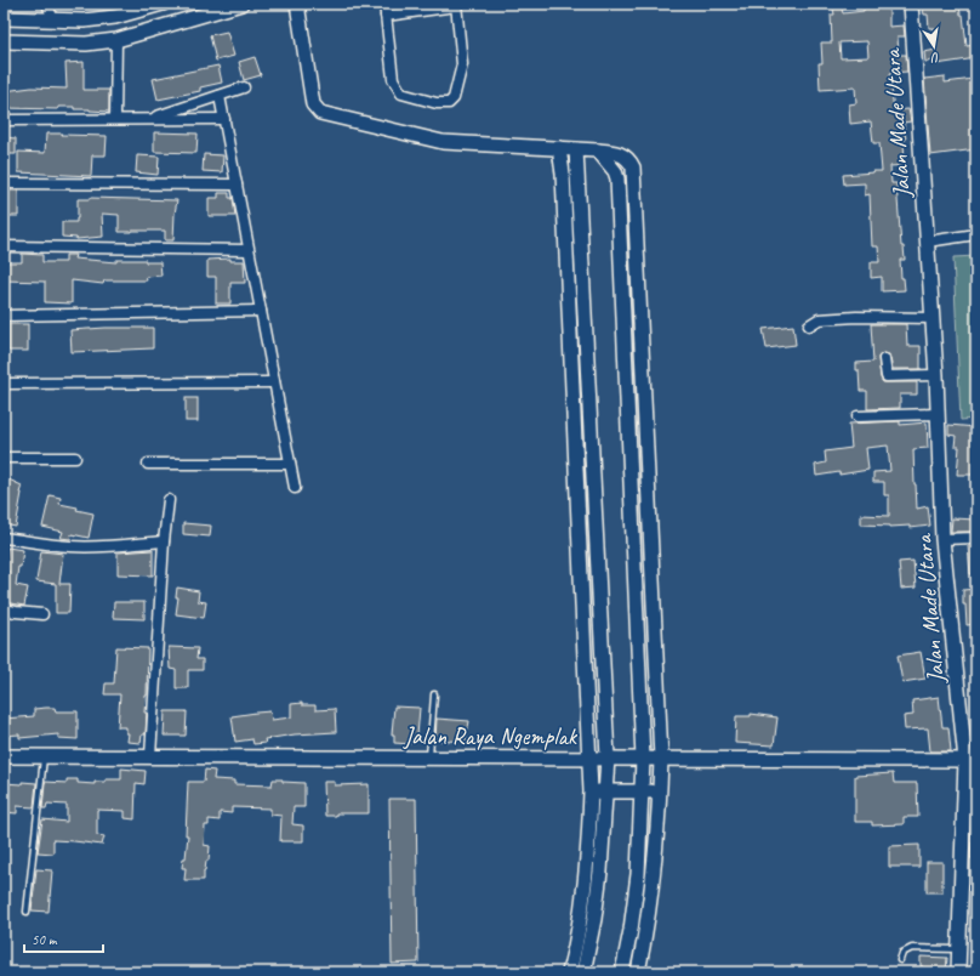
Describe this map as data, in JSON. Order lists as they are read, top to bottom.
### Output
{
  "streets": {
    "main road": ["Jalan Made Utara", "Jalan Raya Ngemplak"]
  },
  "crossings": [
    ["Jalan Made Utara", "Jalan Raya Ngemplak"]
  ],
  "scale_bar": "50 m",
  "north": "bottom"
}
